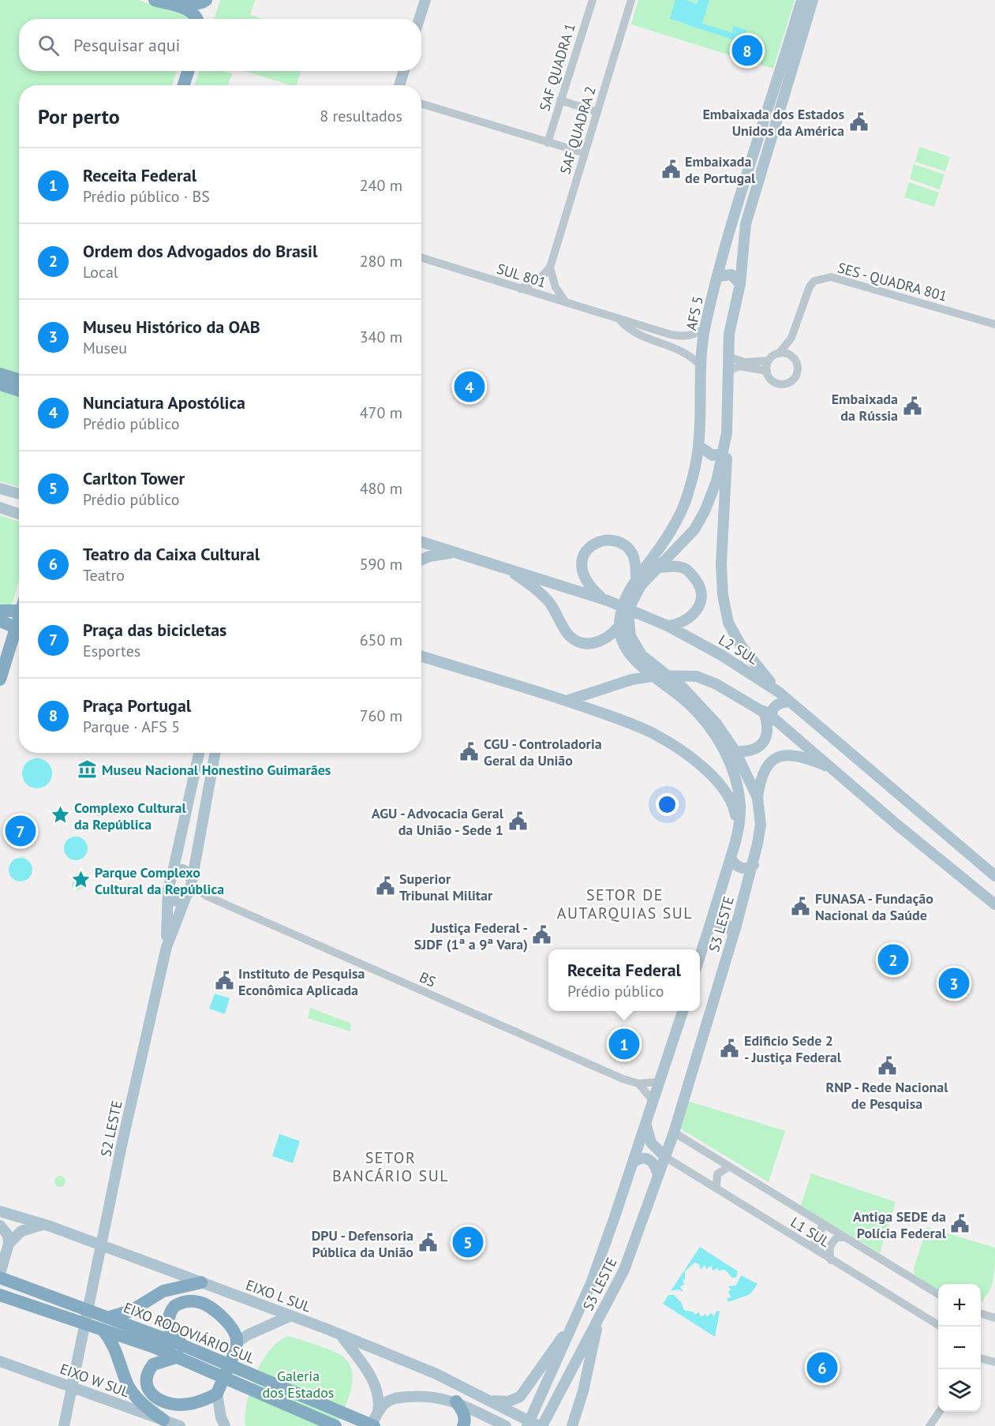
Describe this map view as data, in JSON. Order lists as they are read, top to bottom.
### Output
{
  "streets": {
    "highway": ["EIXO RODOVIÁRIO SUL"],
    "main road": [
      "AFS 5",
      "L2 SUL",
      "S3 LESTE",
      "S2 LESTE",
      "EIXO L SUL",
      "EIXO W SUL"
    ],
    "street": [
      "SAF QUADRA 1",
      "SAF QUADRA 2",
      "SUL 801",
      "SES - QUADRA 801",
      "BS",
      "L1 SUL"
    ]
  },
  "crossings": [
    ["SUL 801", "AFS 5"],
    ["AFS 5", "S3 LESTE"],
    ["S3 LESTE", "BS"],
    ["S3 LESTE", "L1 SUL"],
    ["S3 LESTE", "EIXO L SUL"],
    ["BS", "S2 LESTE"]
  ],
  "districts": ["SETOR DE AUTARQUIAS SUL", "SETOR BANCÁRIO SUL"],
  "parks": ["Galeria dos Estados"],
  "places": {
    "public building": [
      "Embaixada dos Estados Unidos da América",
      "Embaixada de Portugal",
      "Embaixada da Rússia",
      "CGU - Controladoria Geral da União",
      "AGU - Advocacia Geral da União - Sede 1",
      "Superior Tribunal Militar",
      "FUNASA - Fundação Nacional da Saúde",
      "Justiça Federal - SJDF (1ª a 9ª Vara)",
      "Instituto de Pesquisa Econômica Aplicada",
      "Edificio Sede 2 - Justiça Federal",
      "RNP - Rede Nacional de Pesquisa",
      "Antiga SEDE da Polícia Federal",
      "DPU - Defensoria Pública da União"
    ],
    "museum": ["Museu Nacional Honestino Guimarães"],
    "place": ["Complexo Cultural da República", "Parque Complexo Cultural da República"]
  },
  "page": {
    "search": "Pesquisar aqui",
    "pins": [
      "8",
      "4",
      "7",
      "2",
      "3",
      "1",
      "5",
      "6"
    ],
    "heading": ["Por perto", "8 resultados"],
    "list": [
      {
        "mark": "1",
        "name": "Receita Federal",
        "note": "Prédio público · BS",
        "value": "240 m"
      },
      {
        "mark": "2",
        "name": "Ordem dos Advogados do Brasil",
        "note": "Local",
        "value": "280 m"
      },
      {
        "mark": "3",
        "name": "Museu Histórico da OAB",
        "note": "Museu",
        "value": "340 m"
      },
      {
        "mark": "4",
        "name": "Nunciatura Apostólica",
        "note": "Prédio público",
        "value": "470 m"
      },
      {
        "mark": "5",
        "name": "Carlton Tower",
        "note": "Prédio público",
        "value": "480 m"
      },
      {
        "mark": "6",
        "name": "Teatro da Caixa Cultural",
        "note": "Teatro",
        "value": "590 m"
      },
      {
        "mark": "7",
        "name": "Praça das bicicletas",
        "note": "Esportes",
        "value": "650 m"
      },
      {
        "mark": "8",
        "name": "Praça Portugal",
        "note": "Parque · AFS 5",
        "value": "760 m"
      }
    ],
    "popup": ["Receita Federal", "Prédio público"],
    "map_buttons": ["+", "−"]
  }
}
